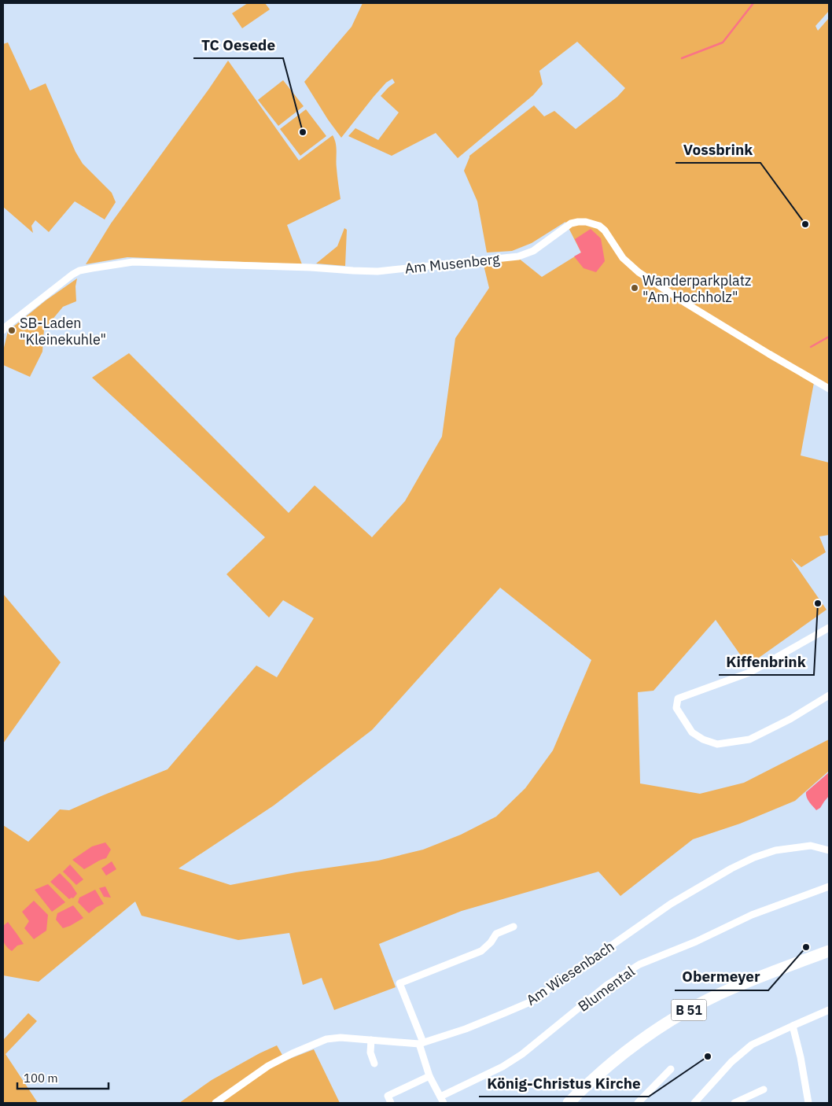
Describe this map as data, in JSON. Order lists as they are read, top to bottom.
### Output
{
  "streets": {
    "main road": ["B 51"],
    "street": ["Am Musenberg", "Am Wiesenbach", "Blumental"]
  },
  "places": [
    "TC Oesede",
    "Vossbrink",
    "Wanderparkplatz \"Am Hochholz\"",
    "SB-Laden \"Kleinekuhle\"",
    "Kiffenbrink",
    "Obermeyer",
    "König-Christus Kirche"
  ],
  "scale_bar": "100 m"
}
